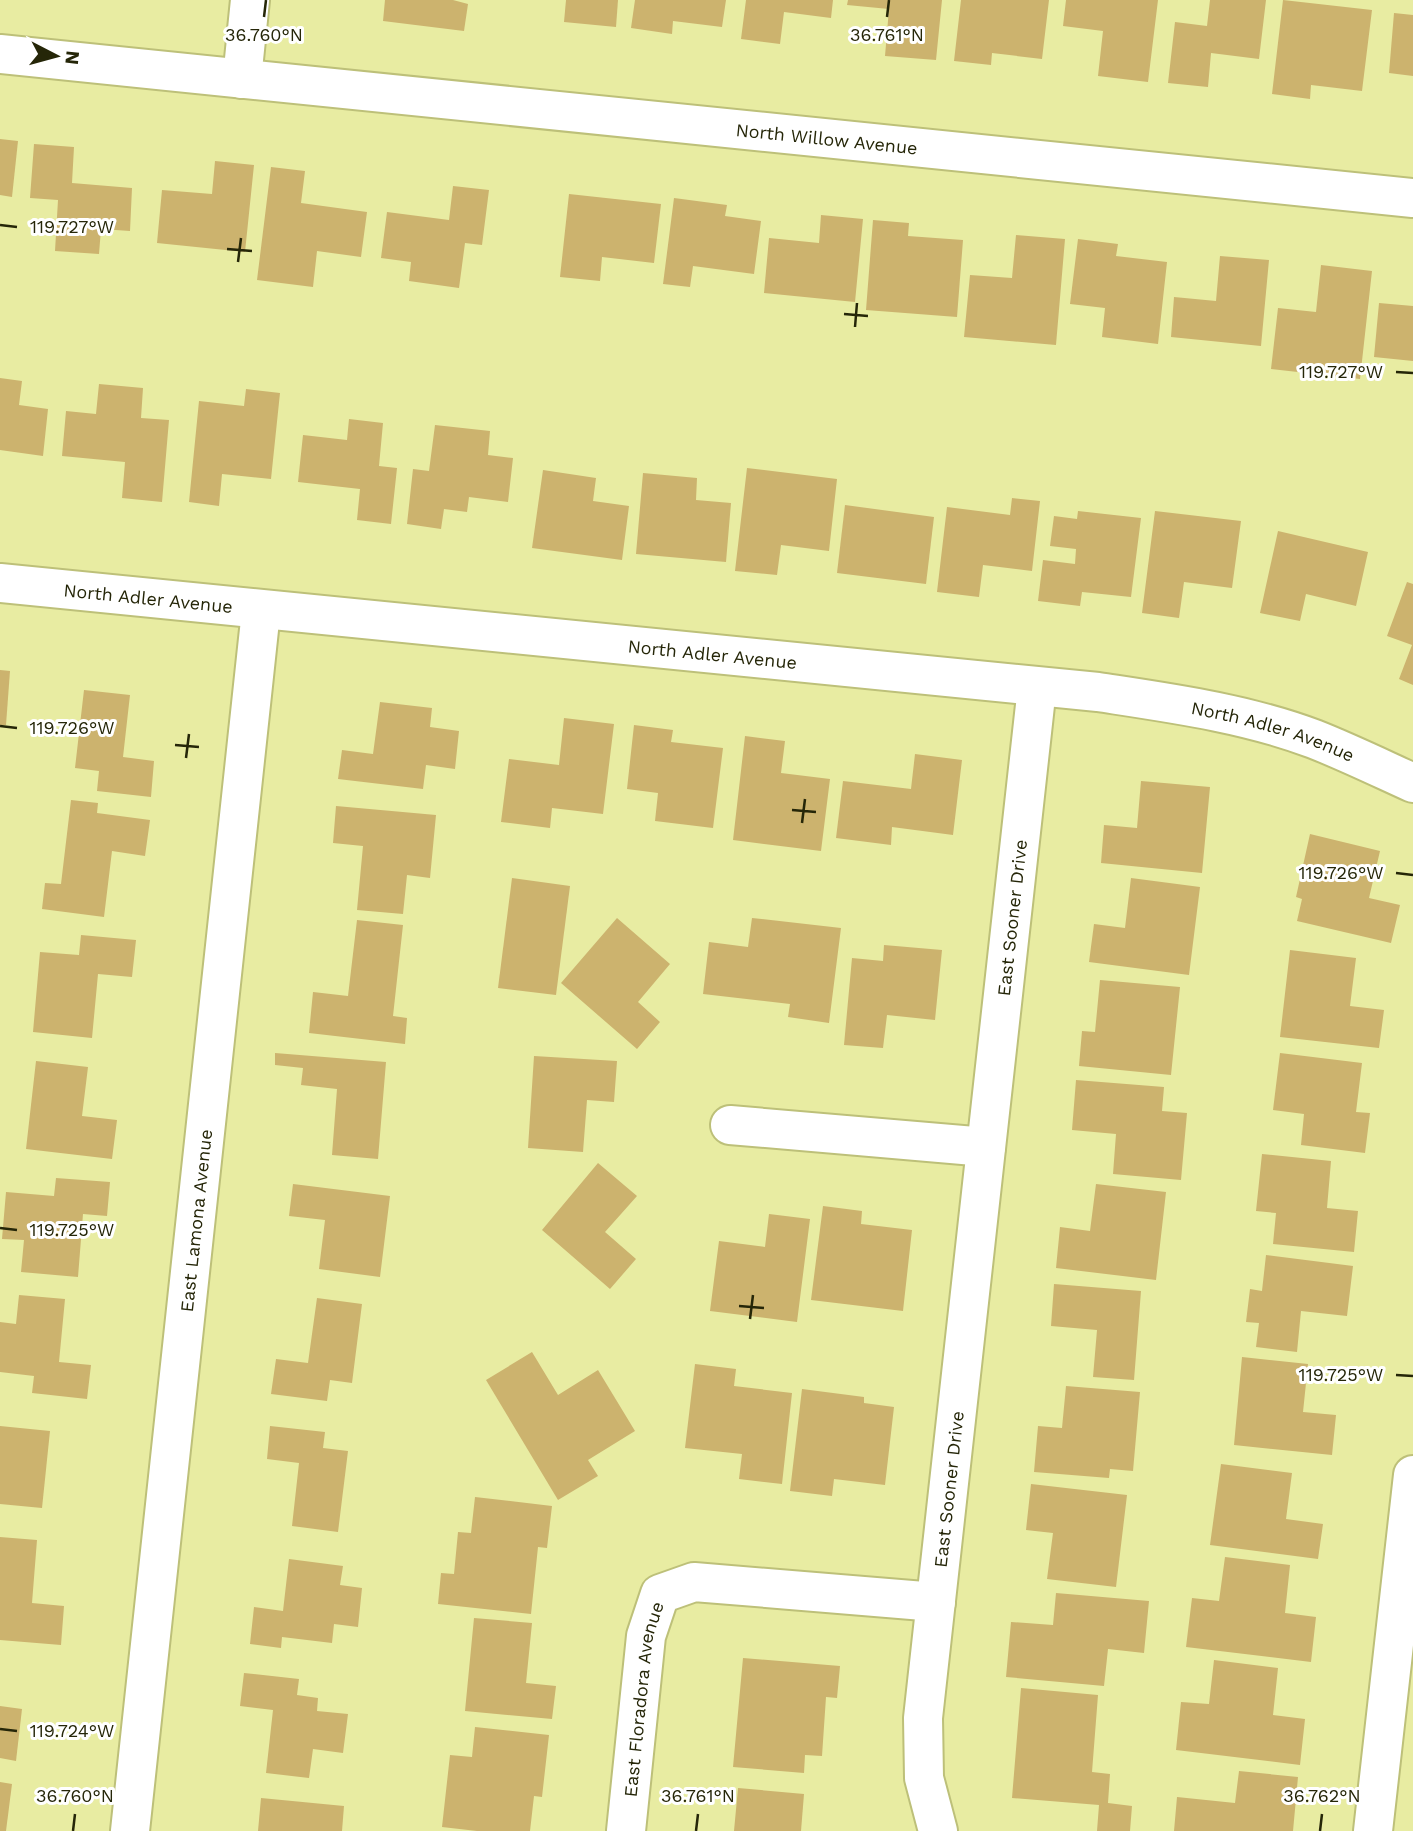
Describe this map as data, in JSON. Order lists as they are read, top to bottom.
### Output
{
  "streets": {
    "street": [
      "North Willow Avenue",
      "North Adler Avenue",
      "East Sooner Drive",
      "East Lamona Avenue",
      "East Floradora Avenue"
    ]
  },
  "crossings": [
    ["North Adler Avenue", "East Sooner Drive"],
    ["North Adler Avenue", "East Lamona Avenue"],
    ["East Sooner Drive", "East Floradora Avenue"]
  ],
  "north": "right",
  "coordinates": [
    "36.760°N",
    "36.761°N",
    "119.727°W",
    "119.726°W",
    "119.725°W",
    "119.724°W",
    "36.762°N"
  ]
}
